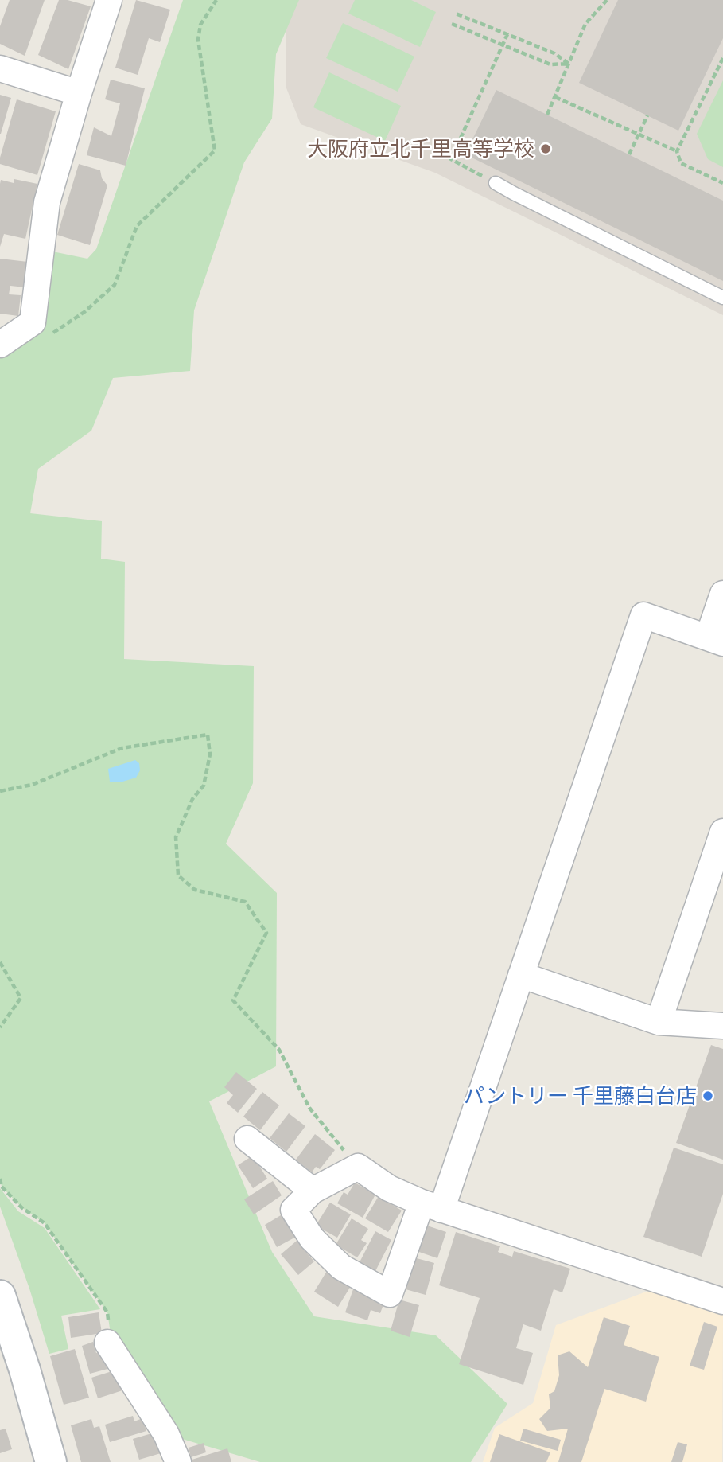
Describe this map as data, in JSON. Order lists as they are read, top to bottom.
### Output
{
  "places": ["大阪府立北千里高等学校", "パントリー 千里藤白台店"]
}
